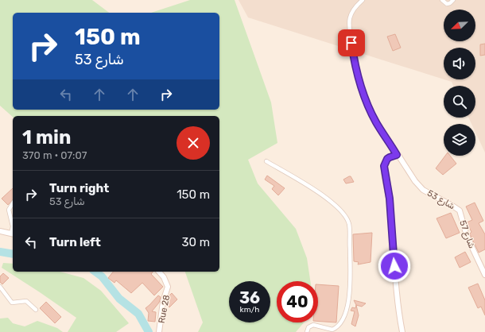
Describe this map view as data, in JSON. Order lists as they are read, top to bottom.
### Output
{
  "streets": {
    "street": ["شارع 53", "شارع 57", "Rue 28"]
  },
  "crossings": [
    ["شارع 53", "شارع 57"]
  ],
  "north": "bottom left",
  "page": {
    "turn": ["150 m", "شارع 53"],
    "heading": ["1 min", "370 m · 07:07"],
    "list": [
      {
        "name": "Turn right",
        "note": "شارع 53",
        "value": "150 m"
      },
      {
        "name": "Turn left",
        "value": "30 m"
      }
    ],
    "speed": "36 km/h",
    "limit": "40"
  }
}
